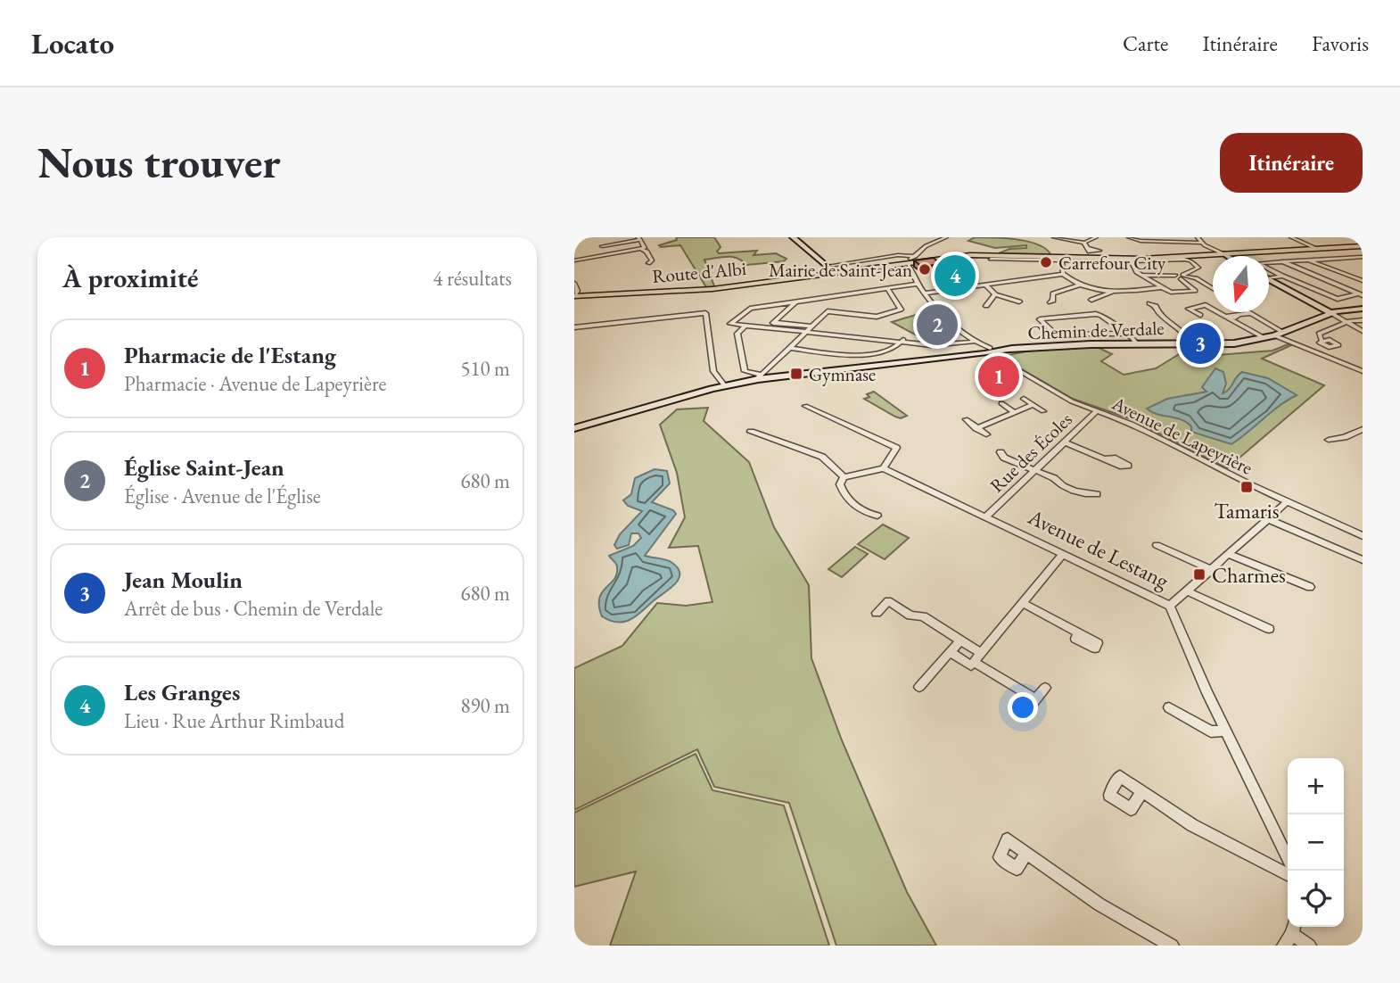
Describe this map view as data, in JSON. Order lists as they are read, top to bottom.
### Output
{
  "streets": {
    "main road": ["Route d'Albi"],
    "street": [
      "Chemin de Verdale",
      "Avenue de Lapeyrière",
      "Rue des Écoles",
      "Avenue de Lestang"
    ]
  },
  "crossings": [
    ["Route d'Albi", "Avenue de Lapeyrière"],
    ["Chemin de Verdale", "Avenue de Lapeyrière"],
    ["Avenue de Lapeyrière", "Rue des Écoles"],
    ["Rue des Écoles", "Avenue de Lestang"]
  ],
  "places": {
    "other": ["Carrefour City", "Mairie de Saint-Jean"],
    "transit": ["Gymnase", "Tamaris", "Charmes"]
  },
  "north": "bottom",
  "page": {
    "header": "Locato",
    "nav": ["Carte", "Itinéraire", "Favoris"],
    "buttons": "Itinéraire",
    "title": "Nous trouver",
    "heading": ["À proximité", "4 résultats"],
    "pins": [
      "4",
      "2",
      "3",
      "1"
    ],
    "list": [
      {
        "mark": "1",
        "name": "Pharmacie de l'Estang",
        "note": "Pharmacie · Avenue de Lapeyrière",
        "value": "510 m"
      },
      {
        "mark": "2",
        "name": "Église Saint-Jean",
        "note": "Église · Avenue de l'Église",
        "value": "680 m"
      },
      {
        "mark": "3",
        "name": "Jean Moulin",
        "note": "Arrêt de bus · Chemin de Verdale",
        "value": "680 m"
      },
      {
        "mark": "4",
        "name": "Les Granges",
        "note": "Lieu · Rue Arthur Rimbaud",
        "value": "890 m"
      }
    ],
    "map_buttons": ["+", "−"]
  }
}
